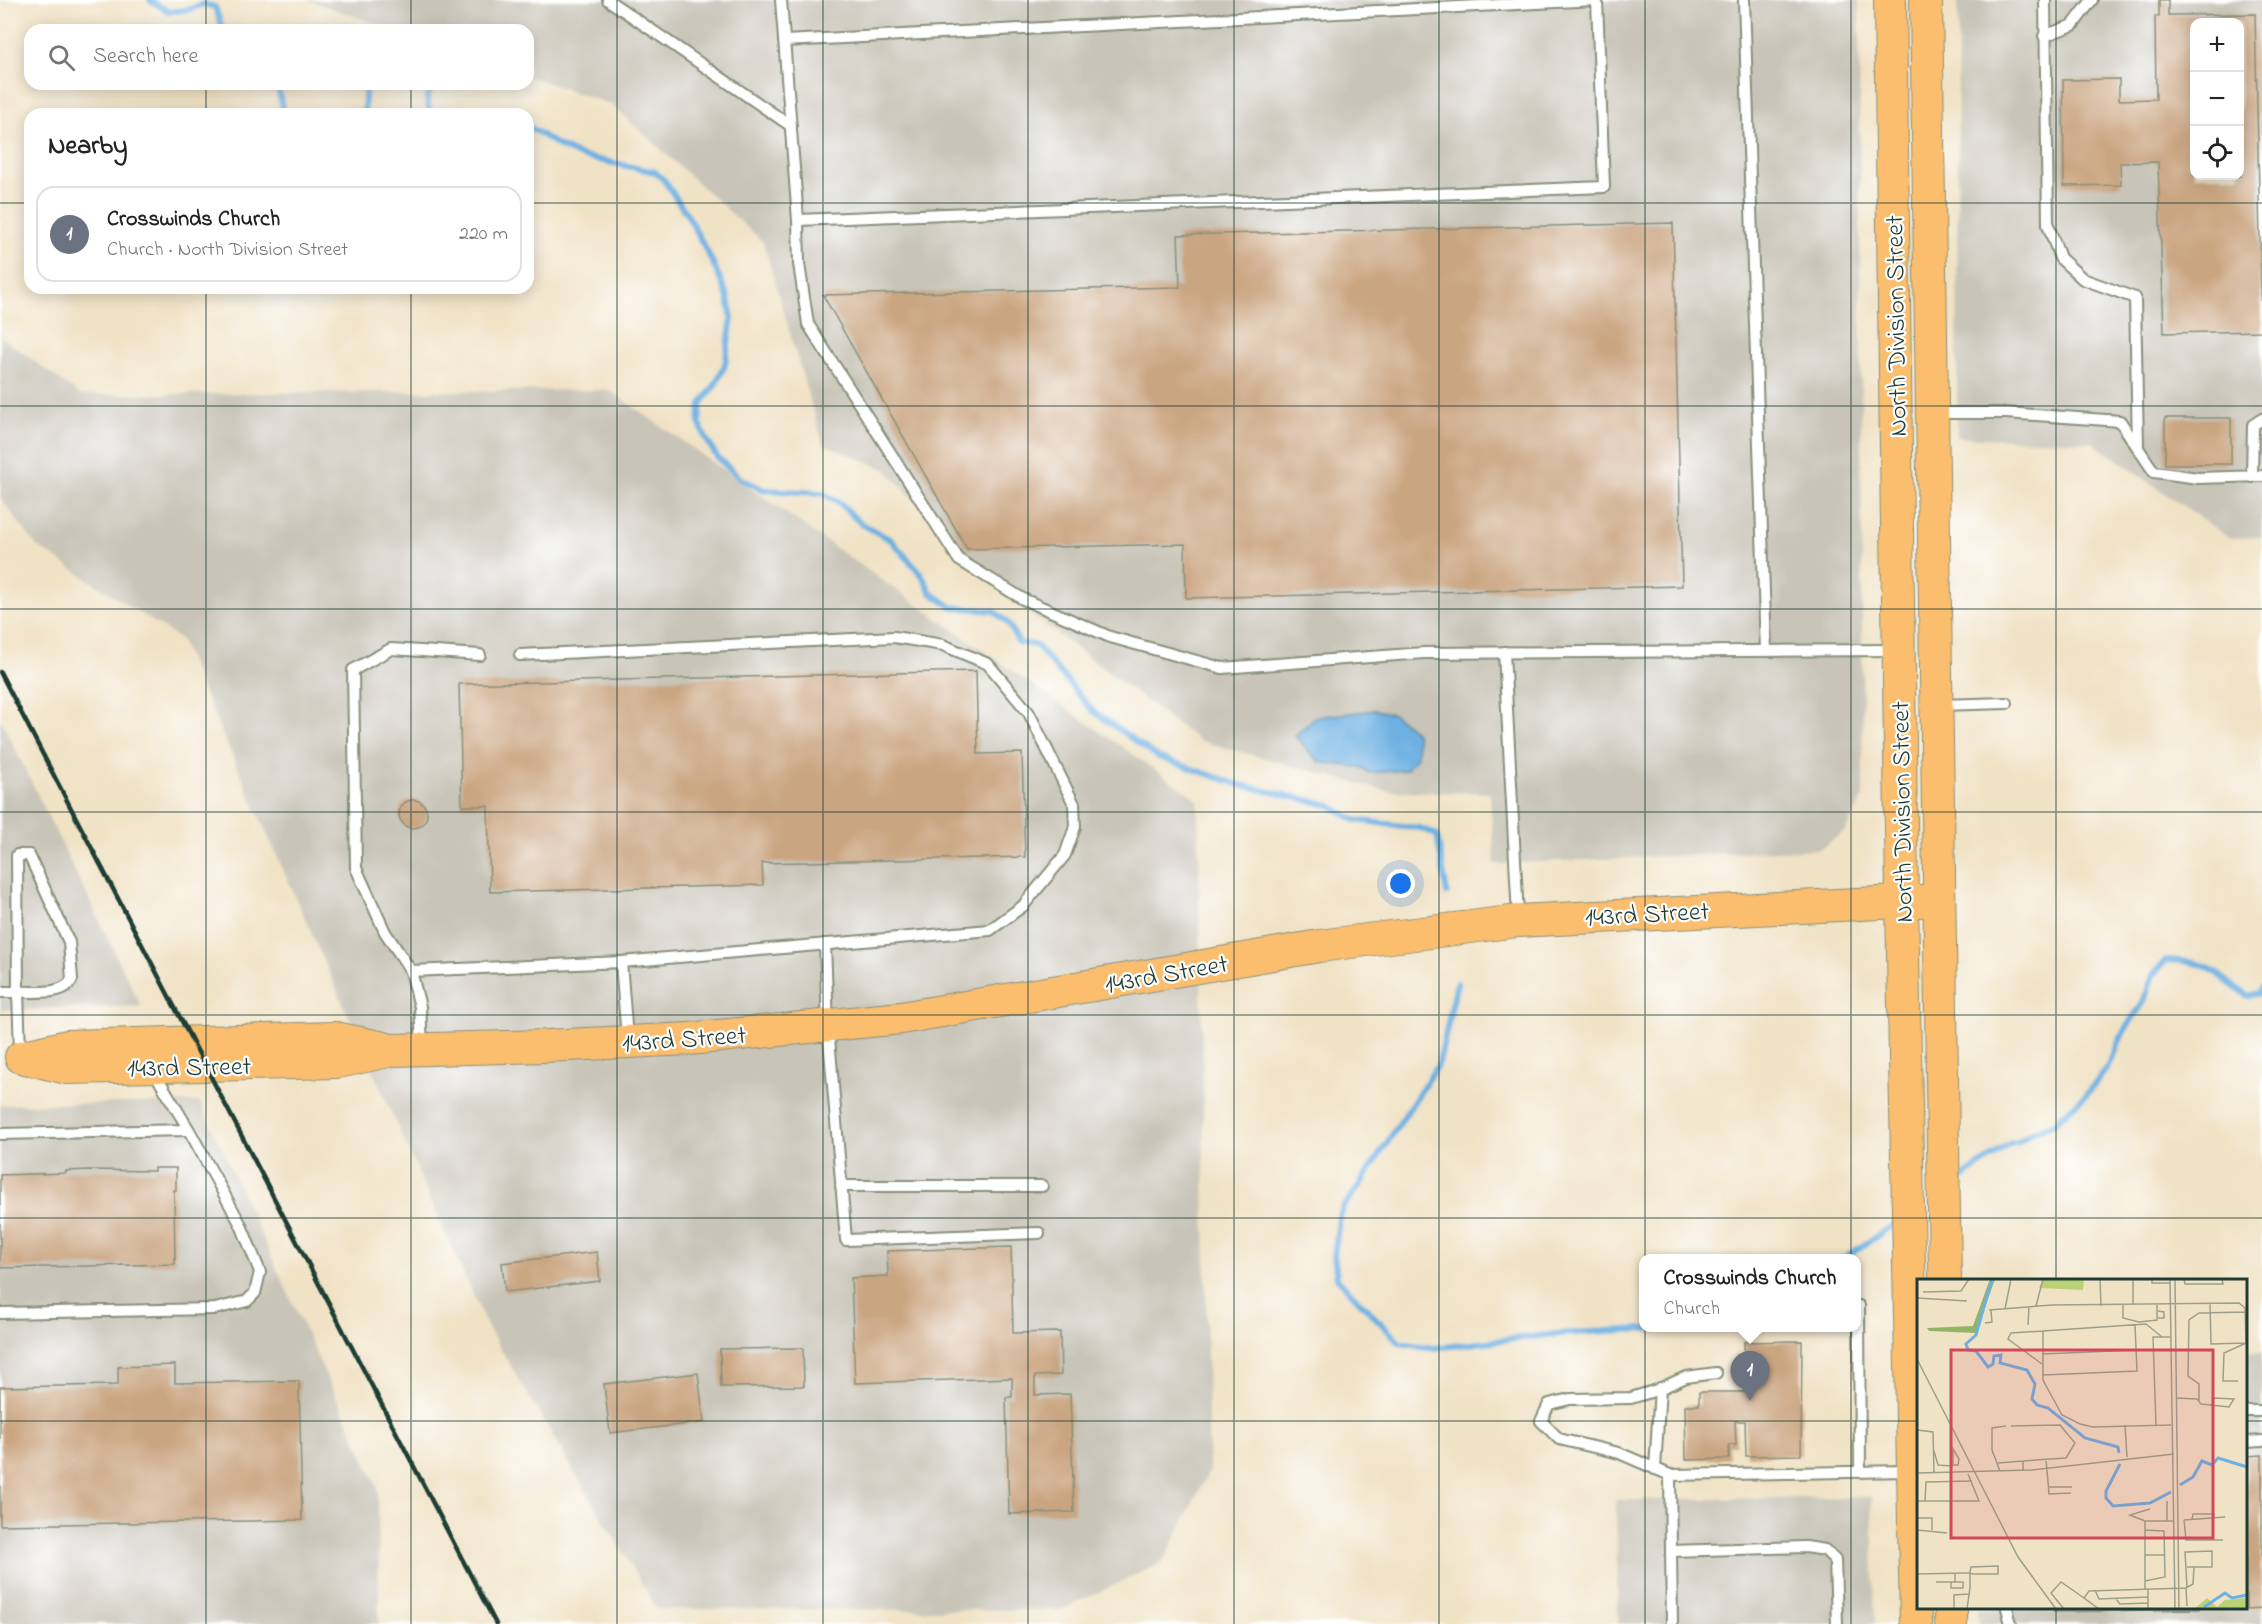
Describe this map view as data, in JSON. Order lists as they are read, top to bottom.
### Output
{
  "streets": {
    "main road": ["North Division Street", "143rd Street"]
  },
  "crossings": [
    ["North Division Street", "143rd Street"]
  ],
  "page": {
    "map_buttons": ["+", "−"],
    "search": "Search here",
    "heading": "Nearby",
    "list": [
      {
        "mark": "1",
        "name": "Crosswinds Church",
        "note": "Church · North Division Street",
        "value": "220 m"
      }
    ],
    "popup": ["Crosswinds Church", "Church"],
    "pins": "1"
  }
}
